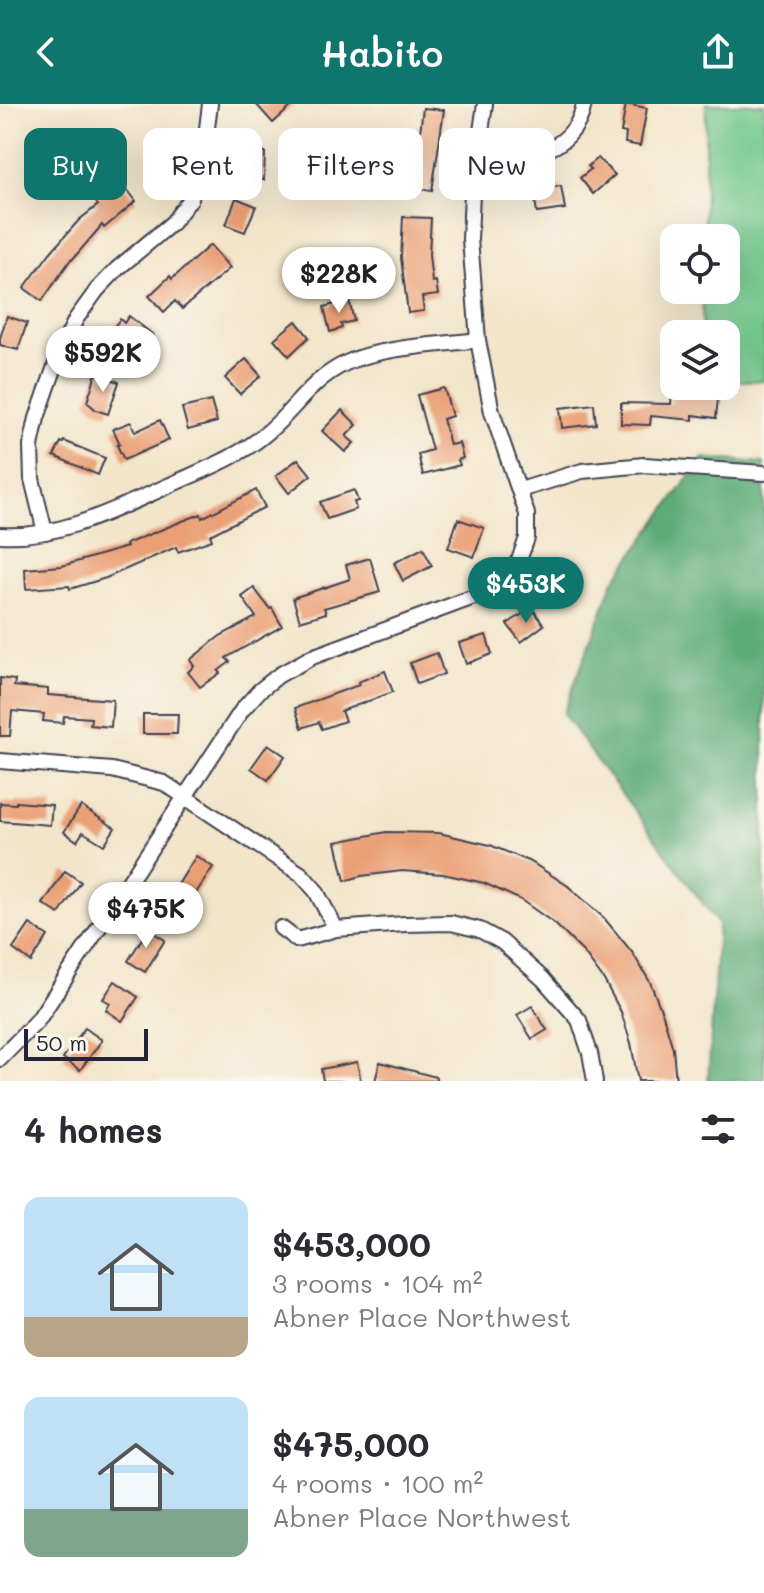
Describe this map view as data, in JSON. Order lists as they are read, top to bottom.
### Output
{
  "scale_bar": "50 m",
  "page": {
    "header": "Habito",
    "chip": [
      "Buy",
      "Rent",
      "Filters",
      "New"
    ],
    "price": [
      "$228K",
      "$592K",
      "$453K",
      "$475K"
    ],
    "scale": "50 m",
    "heading": "4 homes",
    "list": [
      {
        "name": "$453,000",
        "note": "3 rooms · 104 m² · Abner Place Northwest"
      },
      {
        "name": "$475,000",
        "note": "4 rooms · 100 m² · Abner Place Northwest"
      }
    ]
  }
}
